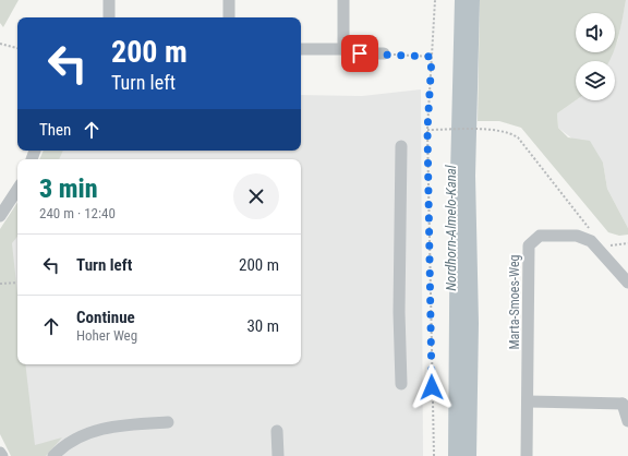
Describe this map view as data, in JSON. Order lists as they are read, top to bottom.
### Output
{
  "streets": {
    "street": ["Marta-Smoes-Weg"]
  },
  "water": ["Nordhorn-Almelo-Kanal"],
  "page": {
    "turn": ["200 m", "Turn left"],
    "then": "Then",
    "heading": ["3 min", "240 m · 12:40"],
    "list": [
      {
        "name": "Turn left",
        "value": "200 m"
      },
      {
        "name": "Continue",
        "note": "Hoher Weg",
        "value": "30 m"
      }
    ]
  }
}
